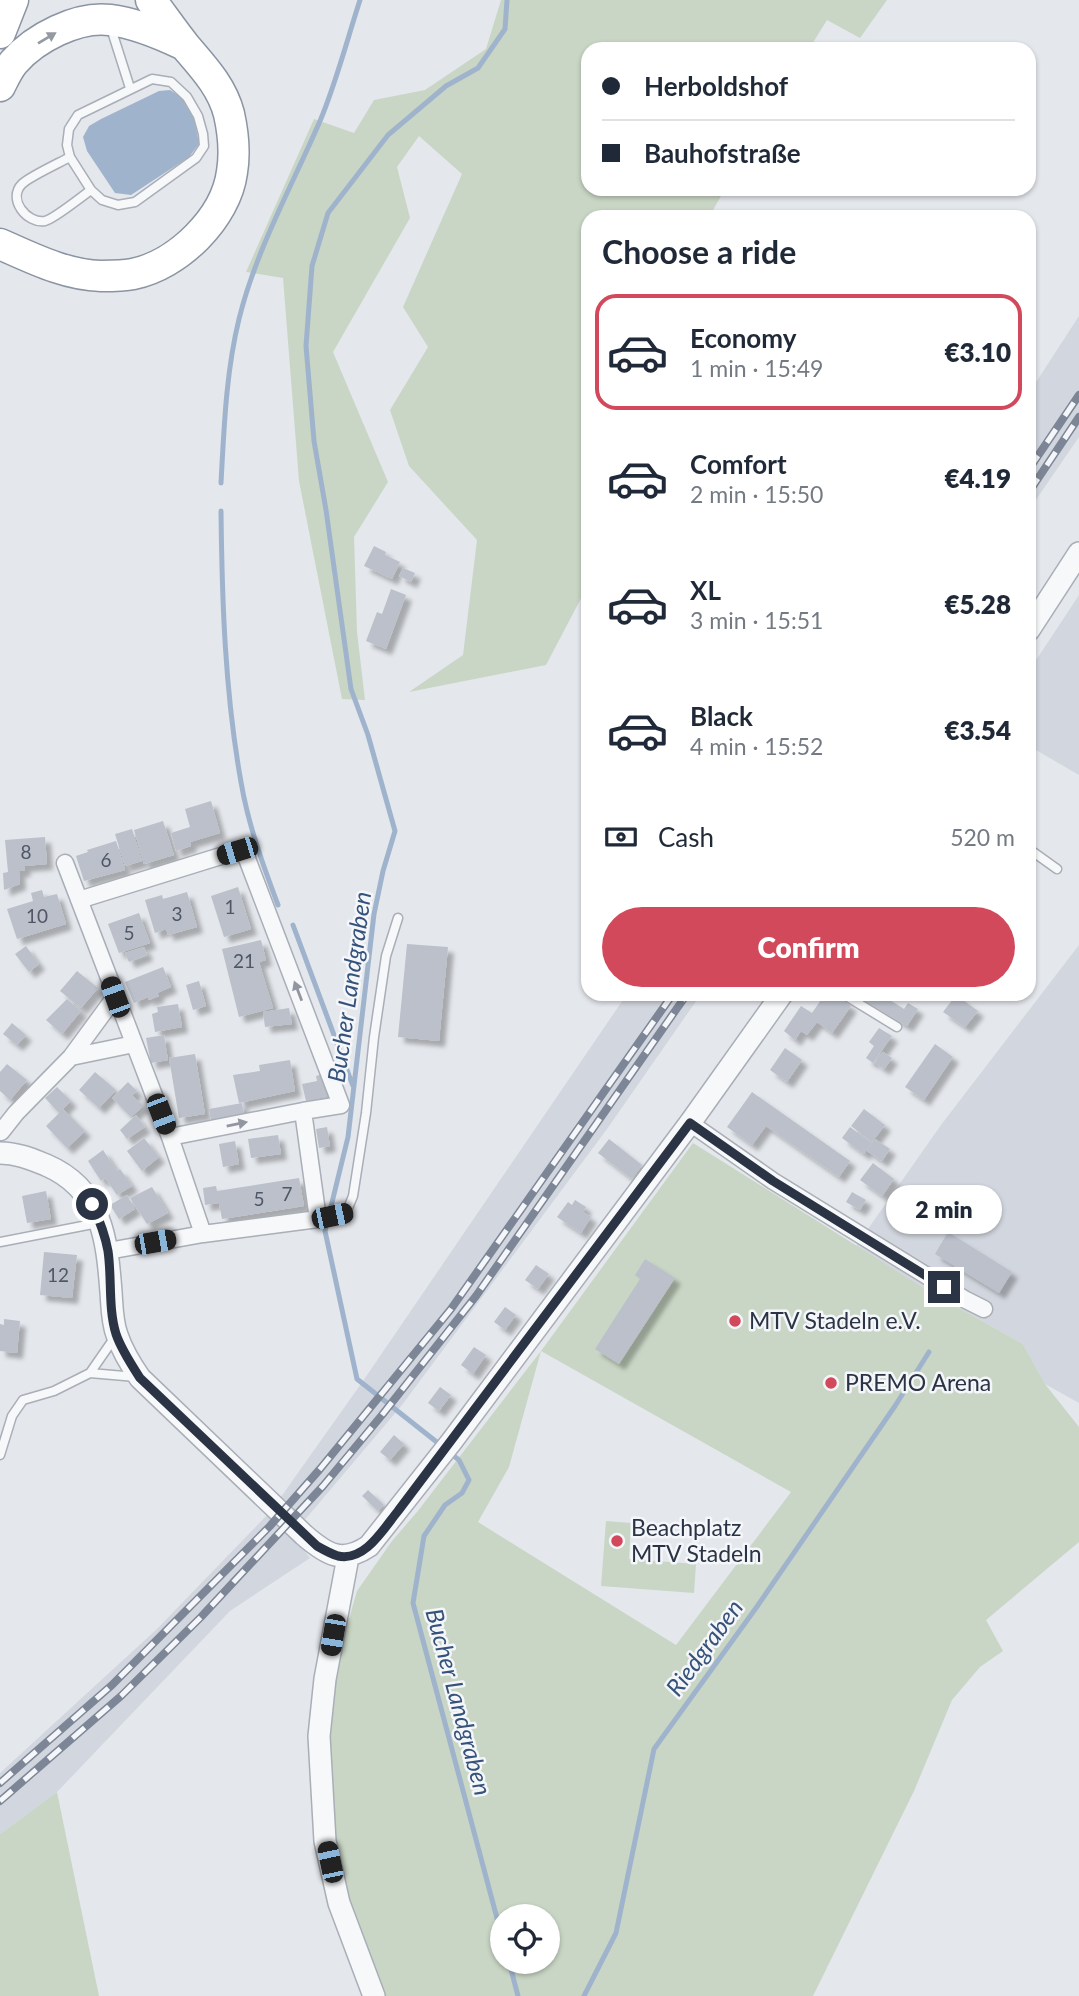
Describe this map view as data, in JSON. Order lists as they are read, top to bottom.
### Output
{
  "water": ["Bucher Landgraben", "Riedgraben"],
  "places": ["MTV Stadeln e.V.", "PREMO Arena", "Beachplatz MTV Stadeln"],
  "house_numbers": [
    "8",
    "6",
    "1",
    "3",
    "10",
    "5",
    "21",
    "7",
    "5",
    "12"
  ],
  "page": {
    "banner": ["Herboldshof", "Bauhofstraße"],
    "heading": "Choose a ride",
    "list": [
      {
        "name": "Economy",
        "note": "1 min · 15:49",
        "value": "€3.10"
      },
      {
        "name": "Comfort",
        "note": "2 min · 15:50",
        "value": "€4.19"
      },
      {
        "name": "XL",
        "note": "3 min · 15:51",
        "value": "€5.28"
      },
      {
        "name": "Black",
        "note": "4 min · 15:52",
        "value": "€3.54"
      }
    ],
    "pay": ["Cash", "520 m"],
    "buttons": "Confirm",
    "bubble": "2 min"
  }
}
